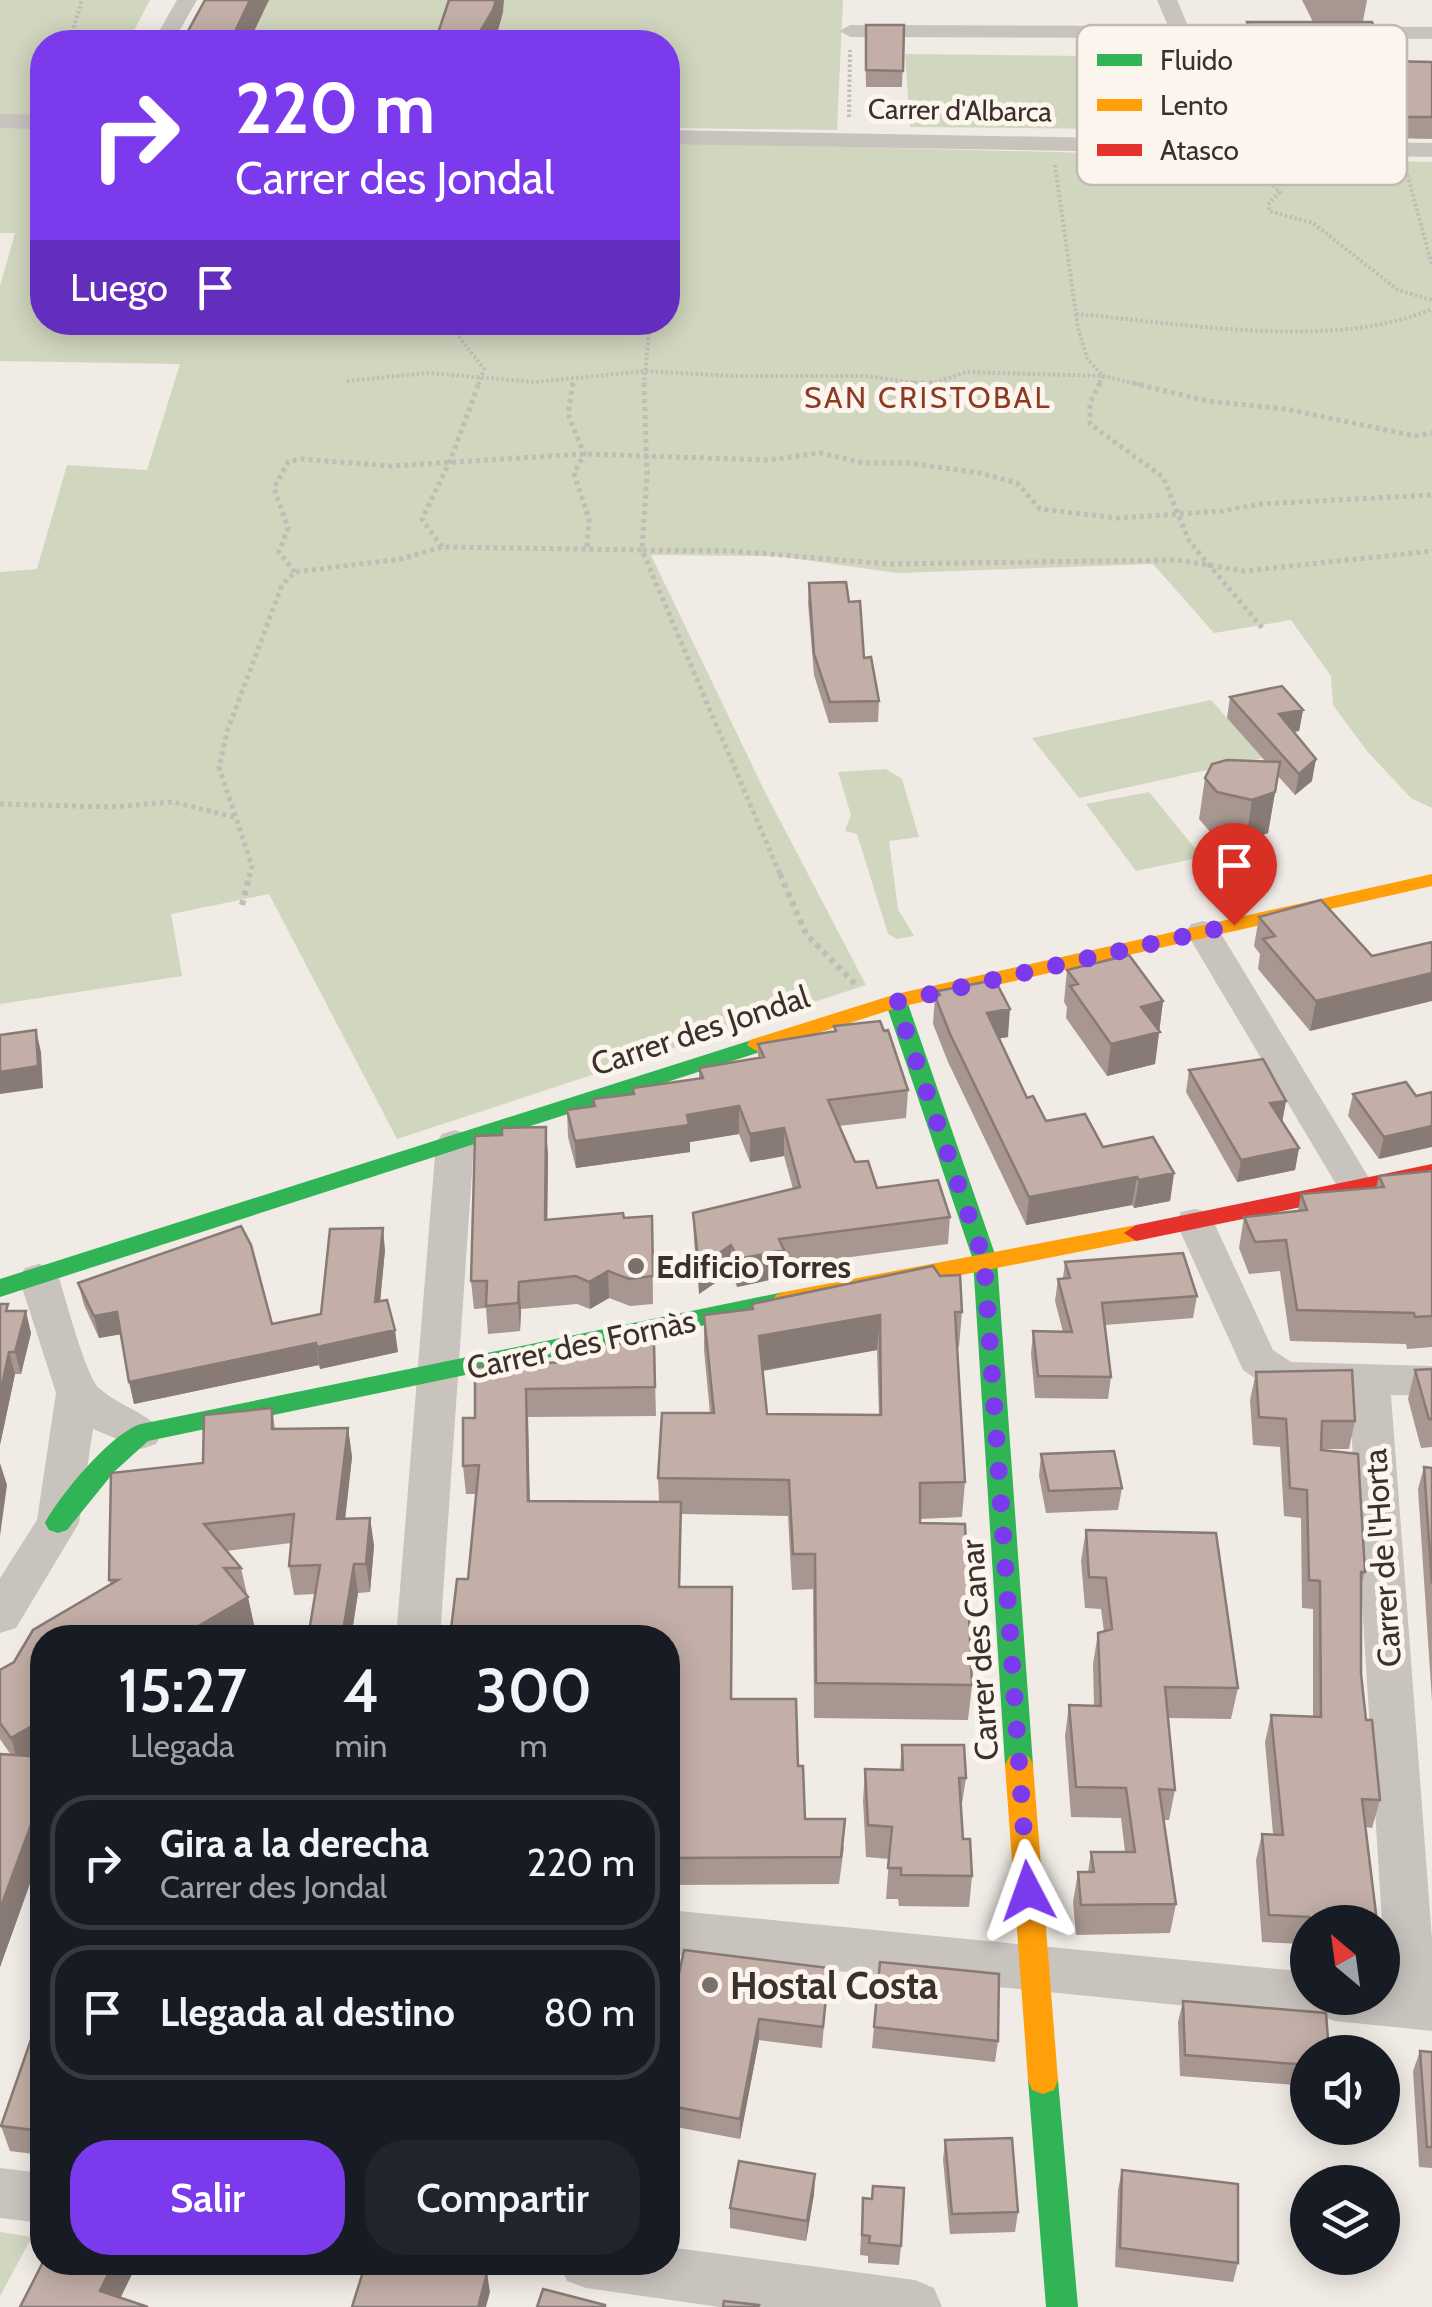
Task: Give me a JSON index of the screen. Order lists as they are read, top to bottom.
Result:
{
  "streets": {
    "street": [
      "Carrer d'Albarca",
      "Carrer des Jondal",
      "Carrer des Fornàs",
      "Carrer de l'Horta",
      "Carrer des Canar"
    ]
  },
  "crossings": [
    ["Carrer des Jondal", "Carrer des Canar"],
    ["Carrer des Fornàs", "Carrer des Canar"]
  ],
  "districts": ["SAN CRISTOBAL"],
  "places": ["Edificio Torres", "Hostal Costa"],
  "legend": ["Fluido", "Lento", "Atasco"],
  "north": "top left",
  "page": {
    "turn": ["220 m", "Carrer des Jondal"],
    "then": "Luego",
    "eta": [
      "15:27",
      "Llegada",
      "4",
      "min",
      "300",
      "m"
    ],
    "list": [
      {
        "name": "Gira a la derecha",
        "note": "Carrer des Jondal",
        "value": "220 m"
      },
      {
        "name": "Llegada al destino",
        "value": "80 m"
      }
    ],
    "buttons": ["Salir", "Compartir"]
  }
}
